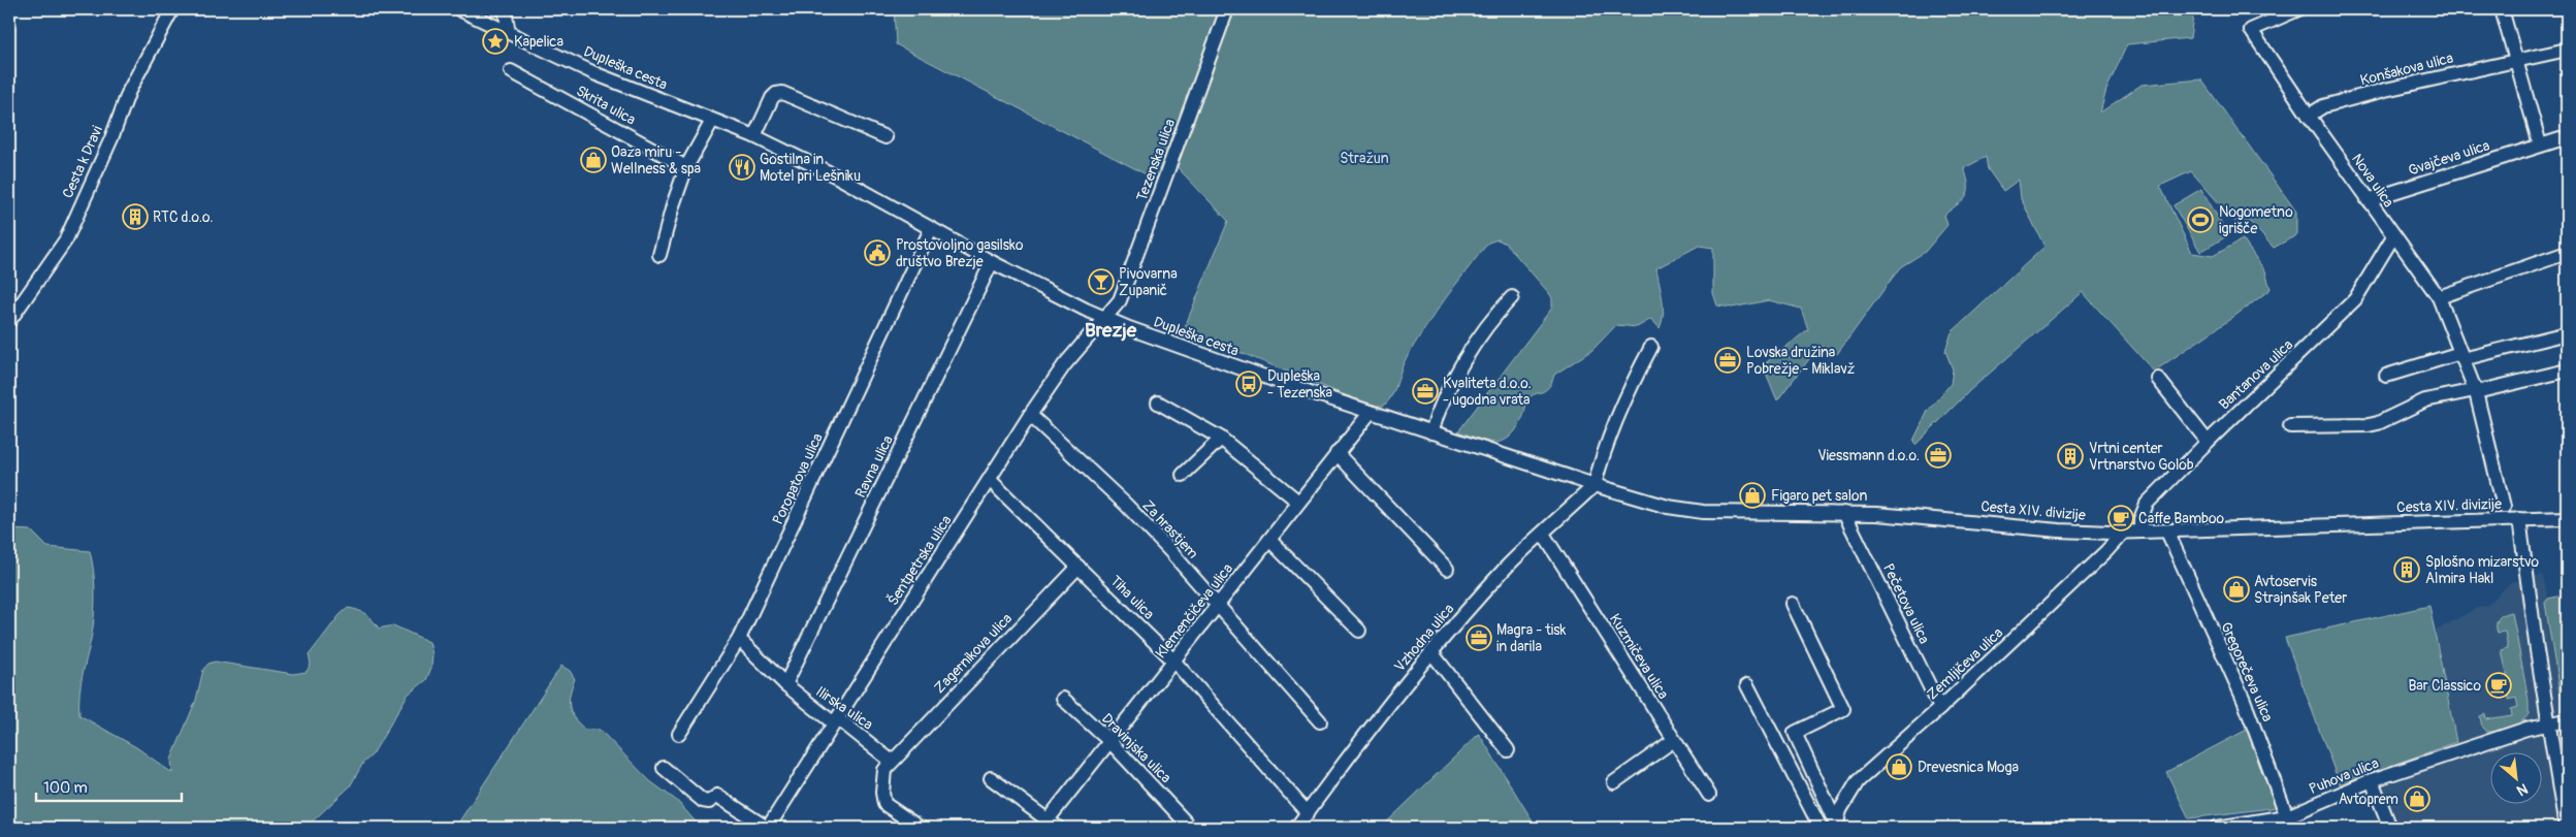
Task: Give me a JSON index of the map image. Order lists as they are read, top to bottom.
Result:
{
  "streets": {
    "street": [
      "Dupleška cesta",
      "Konšakova ulica",
      "Skrita ulica",
      "Gvajčeva ulica",
      "Tezenska ulica",
      "Cesta k Dravi",
      "Nova ulica",
      "Bantanova ulica",
      "Ravna ulica",
      "Poropatova ulica",
      "Cesta XIV. divizije",
      "Za hrastjem",
      "Šentpetrska ulica",
      "Tiha ulica",
      "Pečetova ulica",
      "Klemenčičeva ulica",
      "Vzhodna ulica",
      "Zagernikova ulica",
      "Kuzmičeva ulica",
      "Zemljičeva ulica",
      "Gregorečeva ulica",
      "Ilirska ulica",
      "Dravinjska ulica",
      "Puhova ulica"
    ]
  },
  "crossings": [
    ["Dupleška cesta", "Tezenska ulica"],
    ["Dupleška cesta", "Ravna ulica"],
    ["Dupleška cesta", "Poropatova ulica"],
    ["Dupleška cesta", "Cesta XIV. divizije"],
    ["Dupleška cesta", "Šentpetrska ulica"],
    ["Dupleška cesta", "Klemenčičeva ulica"],
    ["Dupleška cesta", "Vzhodna ulica"],
    ["Konšakova ulica", "Nova ulica"],
    ["Gvajčeva ulica", "Nova ulica"],
    ["Tezenska ulica", "Šentpetrska ulica"],
    ["Nova ulica", "Bantanova ulica"],
    ["Bantanova ulica", "Cesta XIV. divizije"],
    ["Ravna ulica", "Ilirska ulica"],
    ["Poropatova ulica", "Ilirska ulica"],
    ["Cesta XIV. divizije", "Pečetova ulica"],
    ["Cesta XIV. divizije", "Vzhodna ulica"],
    ["Cesta XIV. divizije", "Zemljičeva ulica"],
    ["Cesta XIV. divizije", "Gregorečeva ulica"],
    ["Za hrastjem", "Šentpetrska ulica"],
    ["Za hrastjem", "Klemenčičeva ulica"],
    ["Šentpetrska ulica", "Tiha ulica"],
    ["Šentpetrska ulica", "Ilirska ulica"],
    ["Tiha ulica", "Klemenčičeva ulica"],
    ["Tiha ulica", "Vzhodna ulica"],
    ["Tiha ulica", "Zagernikova ulica"],
    ["Pečetova ulica", "Zemljičeva ulica"],
    ["Klemenčičeva ulica", "Dravinjska ulica"],
    ["Vzhodna ulica", "Kuzmičeva ulica"],
    ["Zagernikova ulica", "Ilirska ulica"],
    ["Gregorečeva ulica", "Puhova ulica"]
  ],
  "districts": ["Brezje"],
  "parks": ["Stražun"],
  "places": {
    "place": ["Kapelica"],
    "shop": [
      "Oaza miru - Wellness & spa",
      "Figaro pet salon",
      "Avtoservis Strajnšak Peter",
      "Drevesnica Moga",
      "Avtoprem"
    ],
    "restaurant": ["Gostilna in Motel pri Lešniku"],
    "building": ["RTC d.o.o.", "Vrtni center Vrtnarstvo Golob", "Splošno mizarstvo Almira Hakl"],
    "sports": ["Nogometno igrišče"],
    "public building": ["Prostovoljno gasilsko društvo Brezje"],
    "bar": ["Pivovarna Zupanič"],
    "office": [
      "Lovska družina Pobrežje - Miklavž",
      "Kvaliteta d.o.o. - ugodna vrata",
      "Viessmann d.o.o.",
      "Magra - tisk in darila"
    ],
    "bus stop": ["Dupleška - Tezenska"],
    "cafe": ["Caffe Bamboo", "Bar Classico"]
  },
  "scale_bar": "100 m",
  "north": "bottom right"
}
